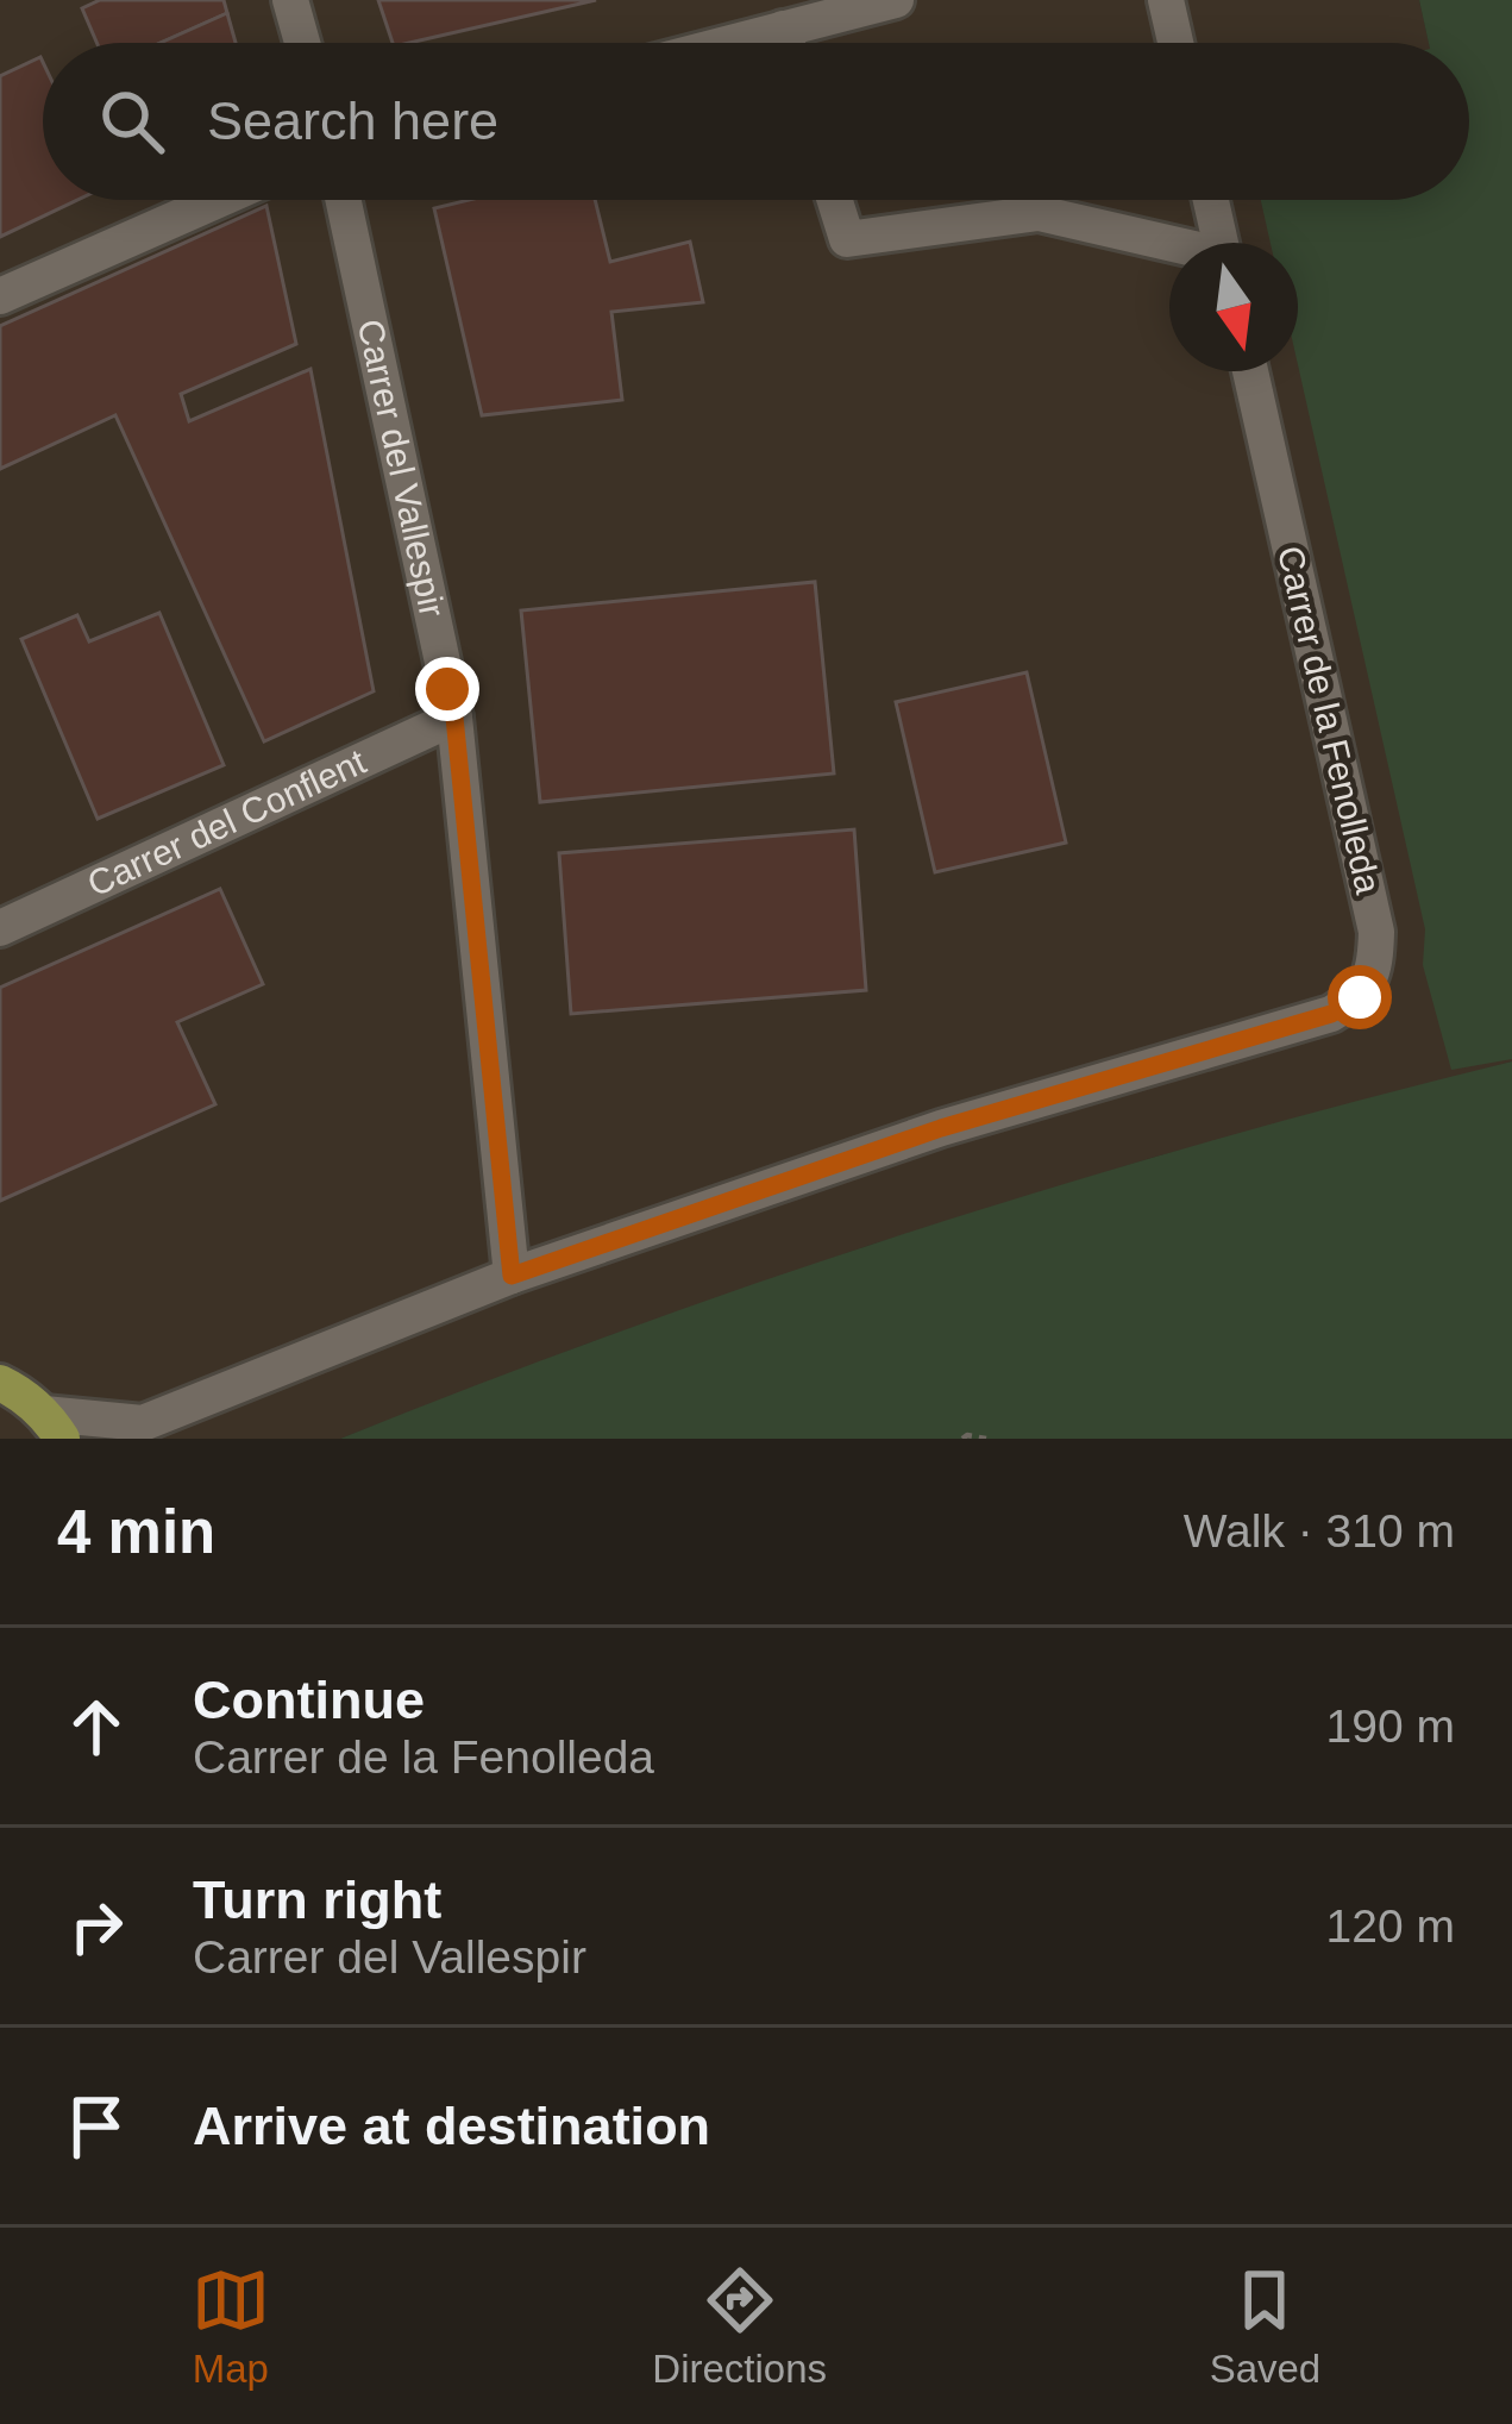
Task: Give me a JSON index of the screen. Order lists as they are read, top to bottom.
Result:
{
  "streets": {
    "street": ["Carrer del Vallespir", "Carrer de la Fenolleda", "Carrer del Conflent"]
  },
  "crossings": [
    ["Carrer del Vallespir", "Carrer de la Fenolleda"],
    ["Carrer del Vallespir", "Carrer del Conflent"]
  ],
  "north": "bottom",
  "page": {
    "search": "Search here",
    "heading": ["4 min", "Walk · 310 m"],
    "list": [
      ["Continue", "Carrer de la Fenolleda", "190 m"],
      ["Turn right", "Carrer del Vallespir", "120 m"],
      "Arrive at destination"
    ],
    "nav": ["Map", "Directions", "Saved"]
  }
}
